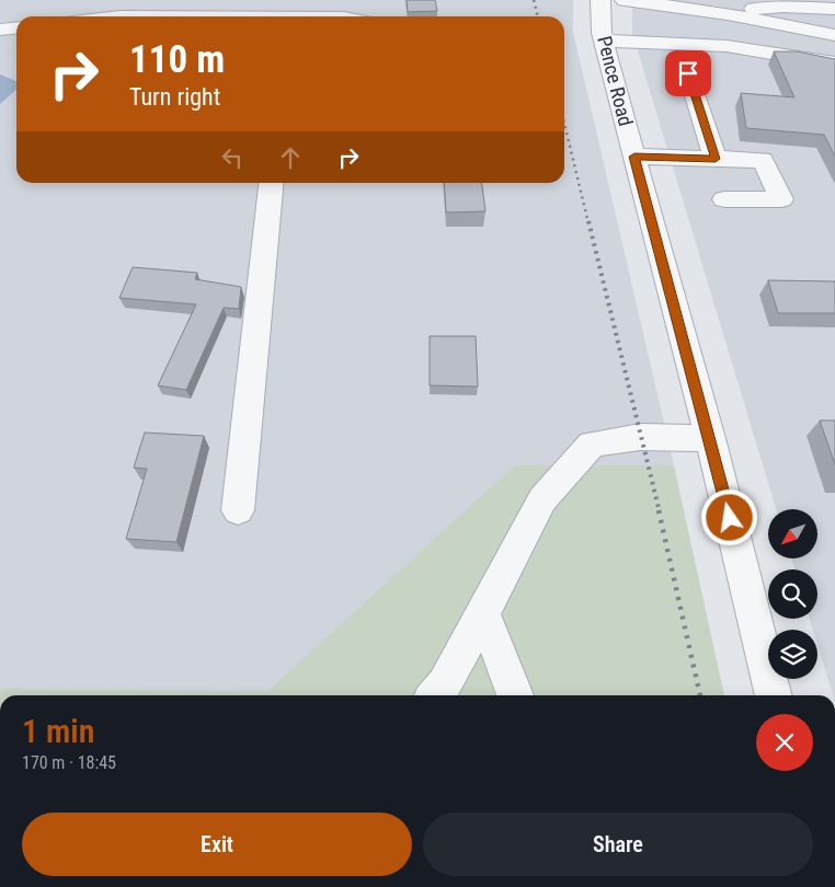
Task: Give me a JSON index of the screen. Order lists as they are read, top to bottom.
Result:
{
  "streets": {
    "street": ["Pence Road"]
  },
  "north": "bottom left",
  "page": {
    "turn": ["110 m", "Turn right"],
    "heading": ["1 min", "170 m · 18:45"],
    "buttons": ["Exit", "Share"]
  }
}
